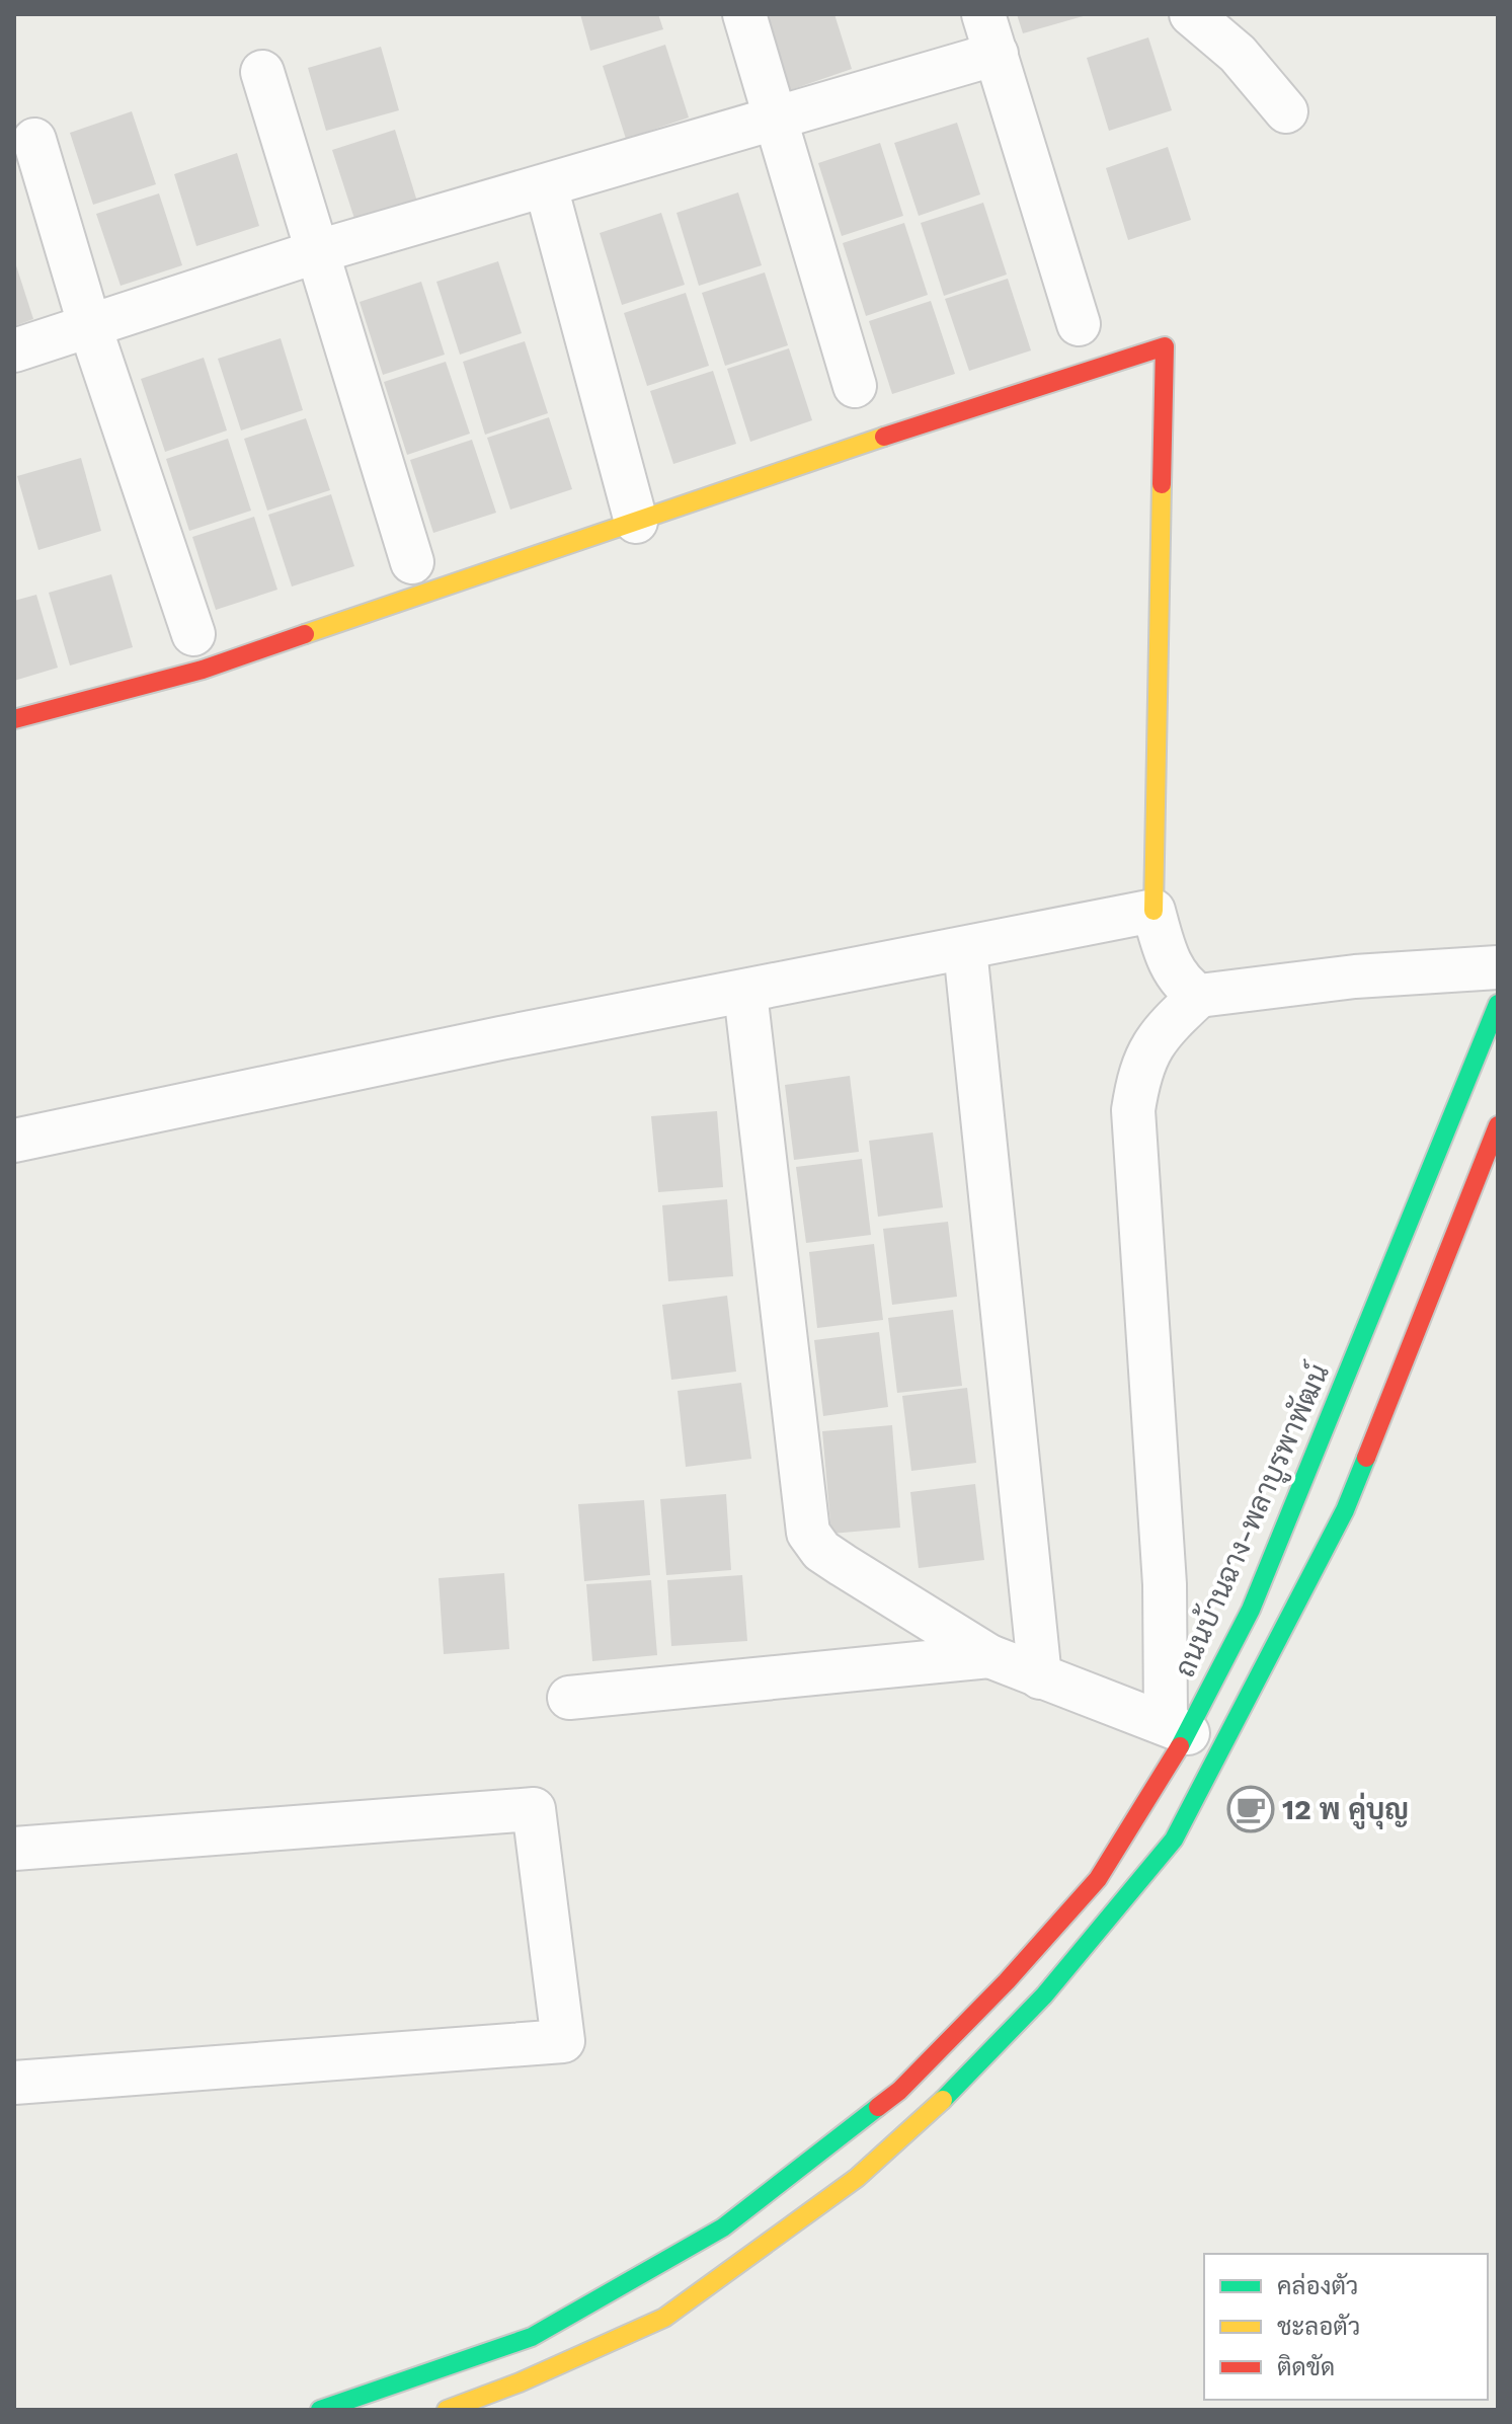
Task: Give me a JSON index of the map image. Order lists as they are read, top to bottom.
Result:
{
  "streets": {
    "street": ["ถนนบ้านฉาง-พลาบูรพาพัฒน์"]
  },
  "places": {
    "cafe": ["12 พ คู่บุญ"]
  },
  "legend": ["คล่องตัว", "ชะลอตัว", "ติดขัด"]
}
